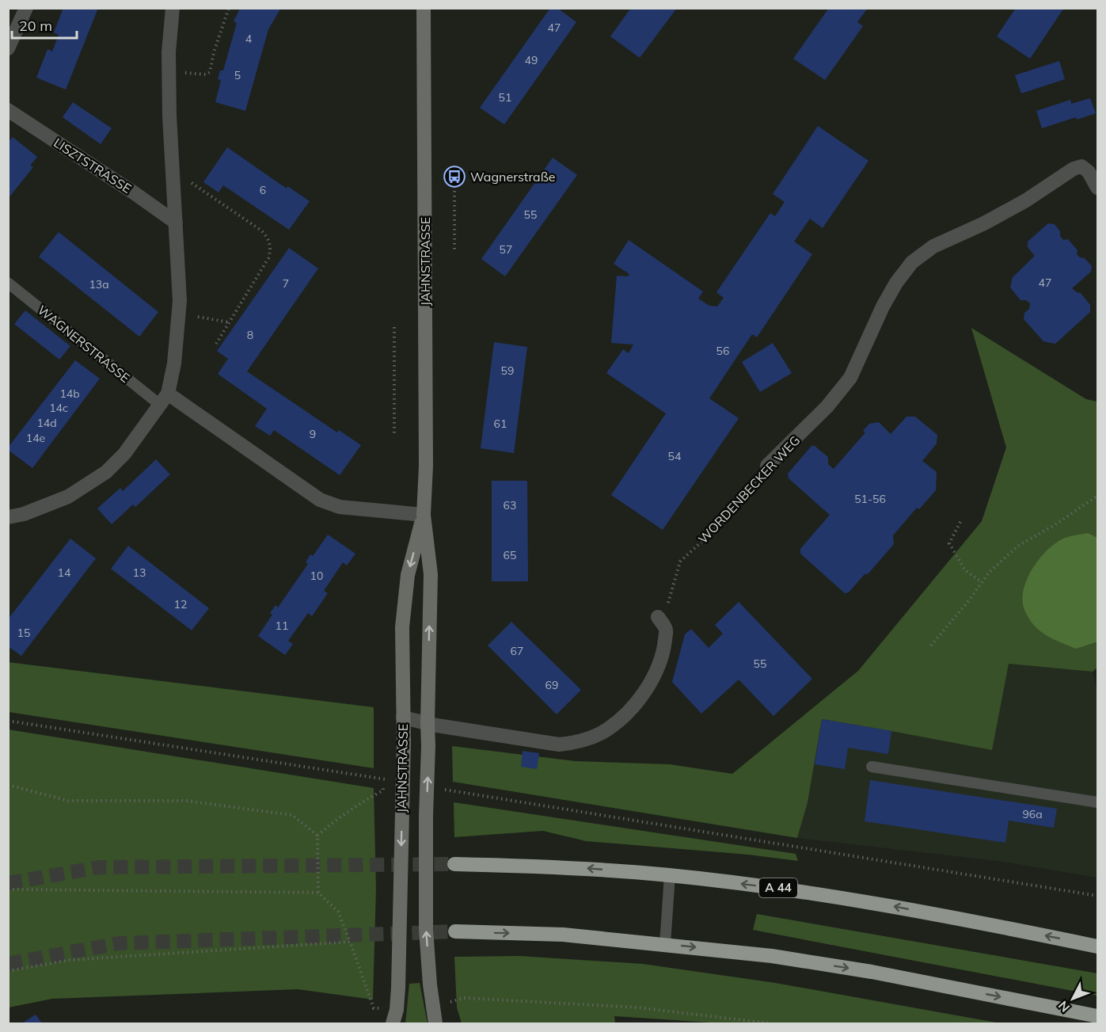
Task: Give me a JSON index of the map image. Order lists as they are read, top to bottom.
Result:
{
  "streets": {
    "highway": ["A 44"],
    "street": [
      "LISZTSTRASSE",
      "JAHNSTRASSE",
      "WAGNERSTRASSE",
      "WORDENBECKER WEG"
    ]
  },
  "crossings": [
    ["JAHNSTRASSE", "WAGNERSTRASSE"]
  ],
  "places": {
    "bus stop": ["Wagnerstraße"]
  },
  "house_numbers": [
    "47",
    "4",
    "49",
    "5",
    "51",
    "6",
    "55",
    "57",
    "47",
    "7",
    "13a",
    "8",
    "56",
    "59",
    "14b",
    "14c",
    "14d",
    "61",
    "9",
    "14e",
    "54",
    "51-56",
    "63",
    "65",
    "14",
    "13",
    "10",
    "12",
    "11",
    "15",
    "67",
    "55",
    "69",
    "96a"
  ],
  "scale_bar": "20 m",
  "north": "bottom left"
}
